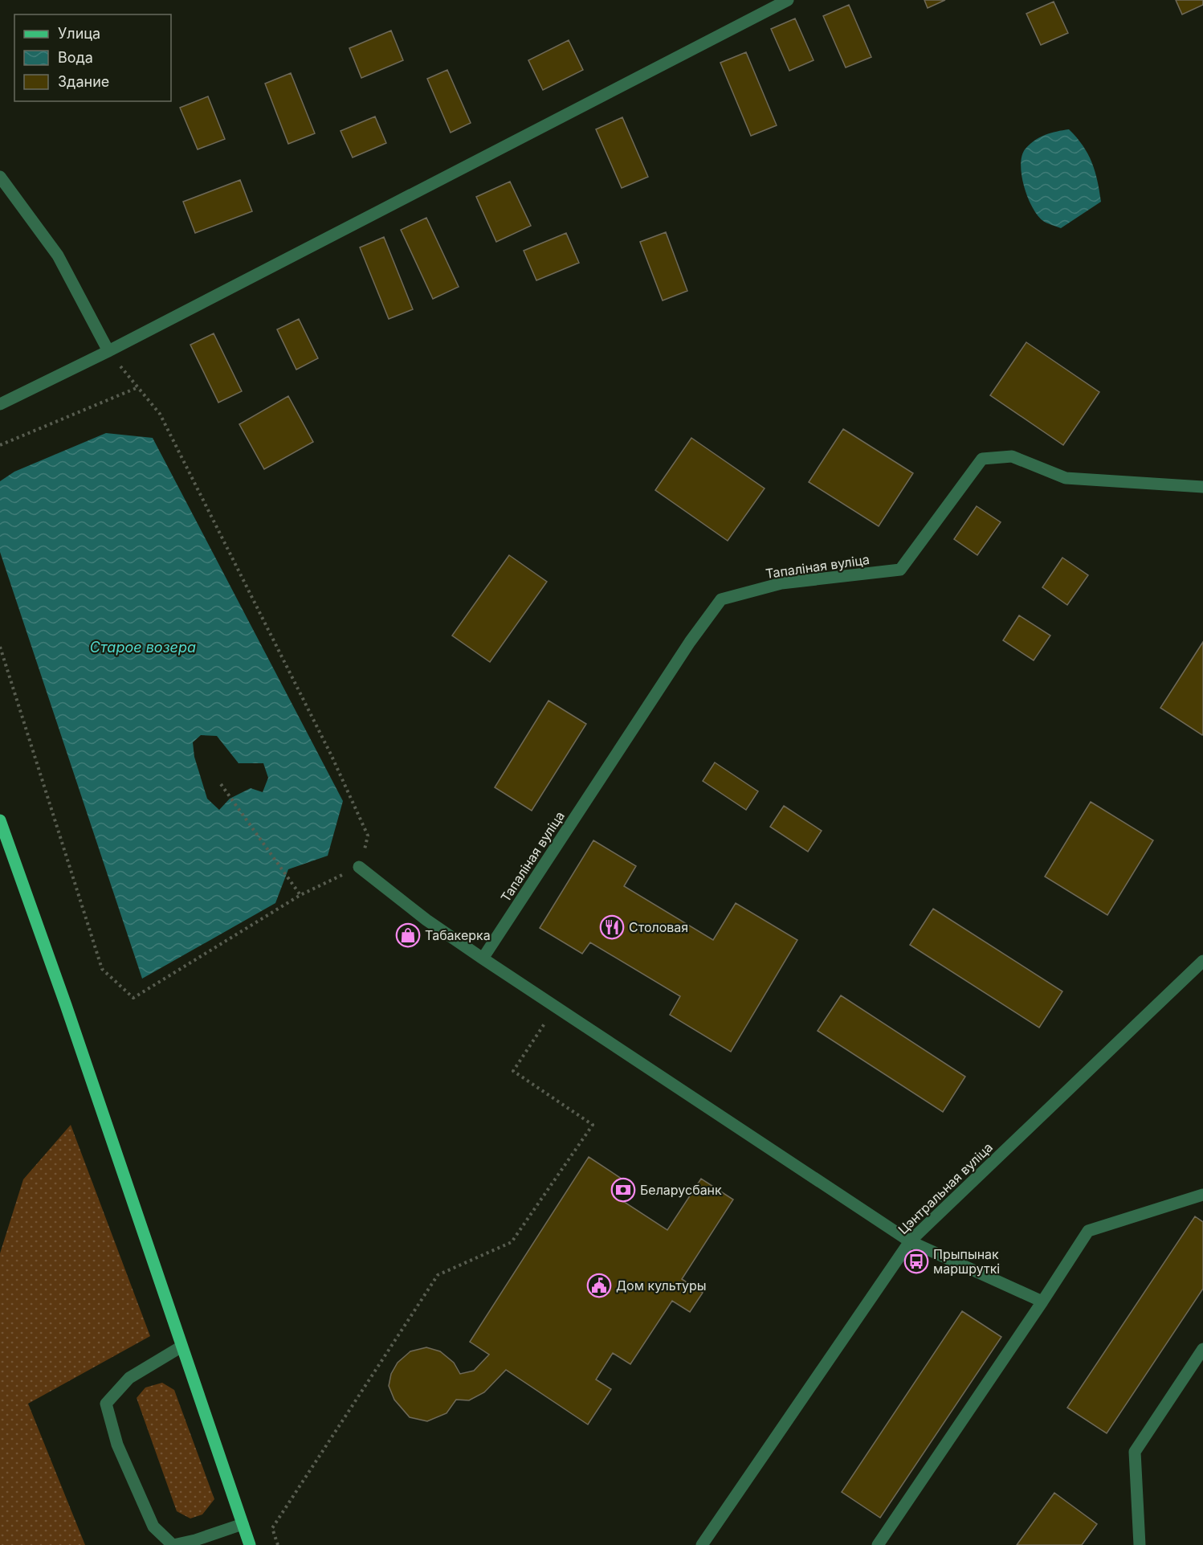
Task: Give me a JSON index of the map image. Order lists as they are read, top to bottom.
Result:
{
  "streets": {
    "street": ["Тапаліная вуліца", "Цэнтральная вуліца"]
  },
  "water": ["Старое возера"],
  "places": {
    "restaurant": ["Столовая"],
    "shop": ["Табакерка"],
    "bank": ["Беларусбанк"],
    "bus stop": ["Прыпынак маршруткі"],
    "public building": ["Дом культуры"]
  },
  "legend": ["Улица", "Вода", "Здание"]
}
